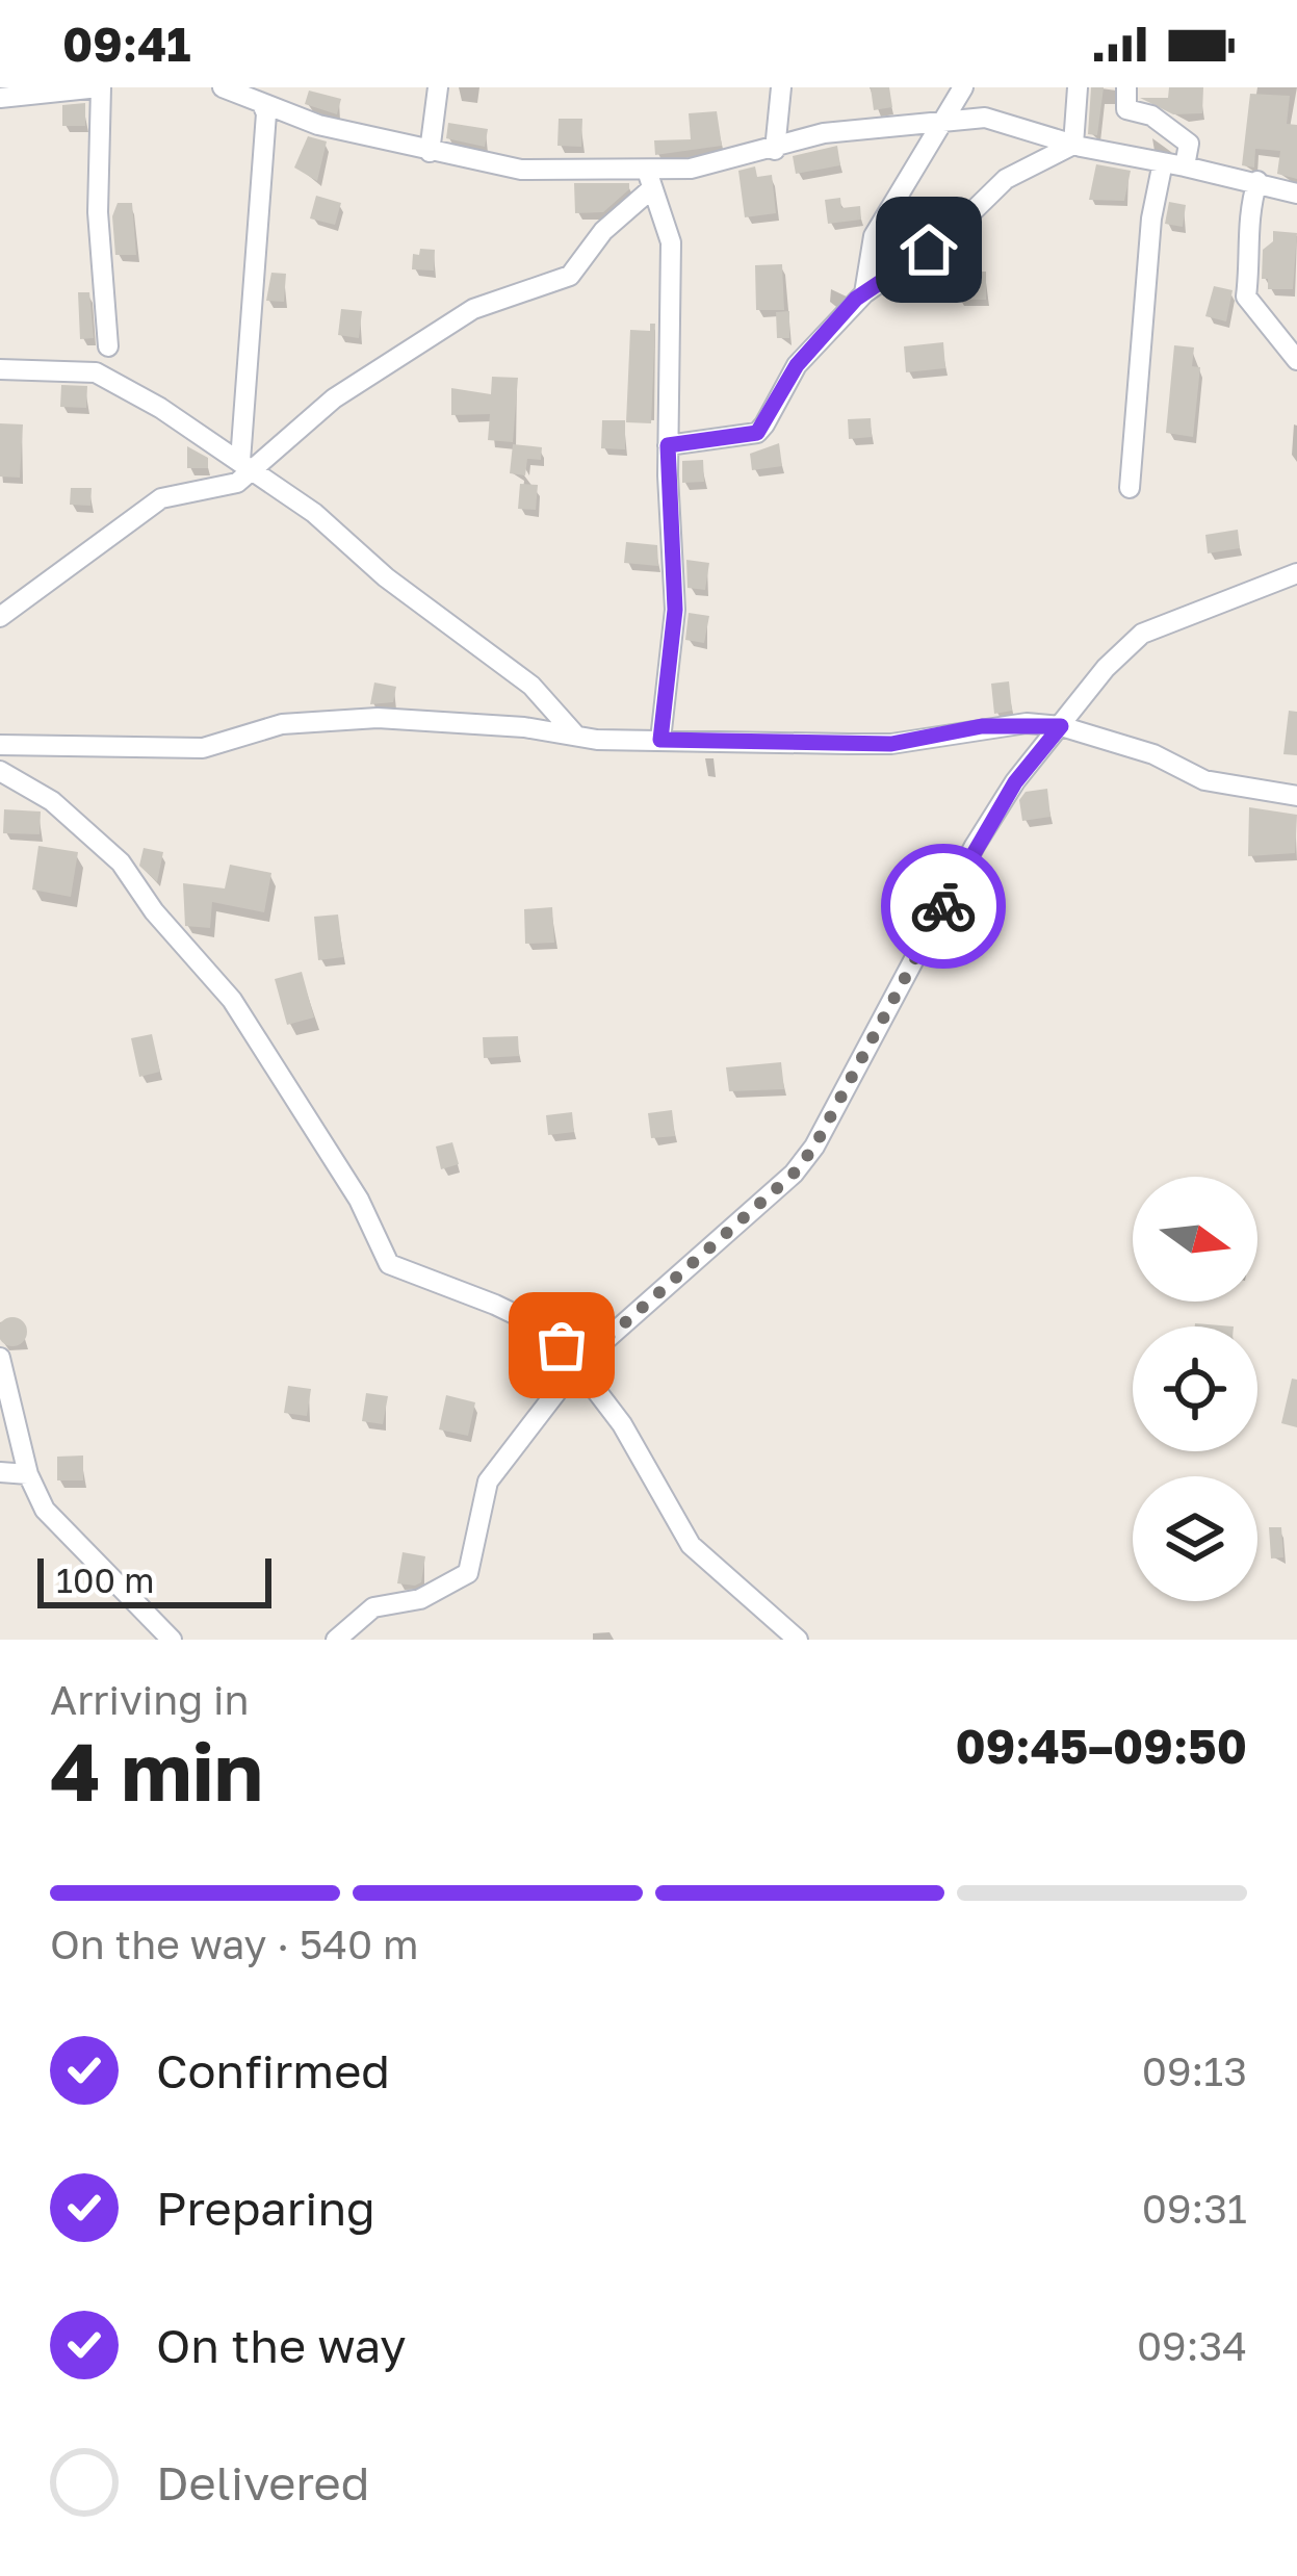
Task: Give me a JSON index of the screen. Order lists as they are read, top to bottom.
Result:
{
  "scale_bar": "100 m",
  "north": "right",
  "page": {
    "status": "09:41",
    "scale": "100 m",
    "heading": ["4 min", "Arriving in", "09:45–09:50"],
    "bar": "On the way · 540 m",
    "list": [
      ["Confirmed", "09:13"],
      ["Preparing", "09:31"],
      ["On the way", "09:34"],
      "Delivered"
    ]
  }
}
